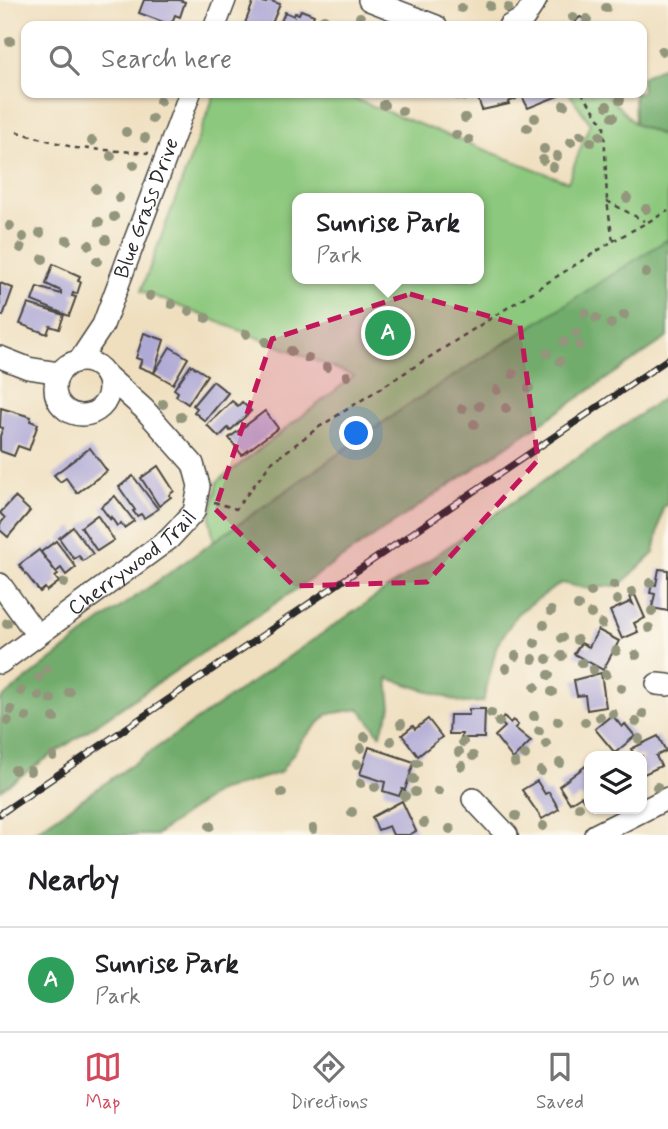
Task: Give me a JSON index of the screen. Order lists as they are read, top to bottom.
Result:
{
  "streets": {
    "street": ["Blue Grass Drive", "Cherrywood Trail"]
  },
  "crossings": [
    ["Blue Grass Drive", "Cherrywood Trail"]
  ],
  "page": {
    "search": "Search here",
    "popup": ["Sunrise Park", "Park"],
    "pins": "A",
    "heading": "Nearby",
    "list": [
      {
        "mark": "A",
        "name": "Sunrise Park",
        "note": "Park",
        "value": "50 m"
      }
    ],
    "nav": ["Map", "Directions", "Saved"]
  }
}
